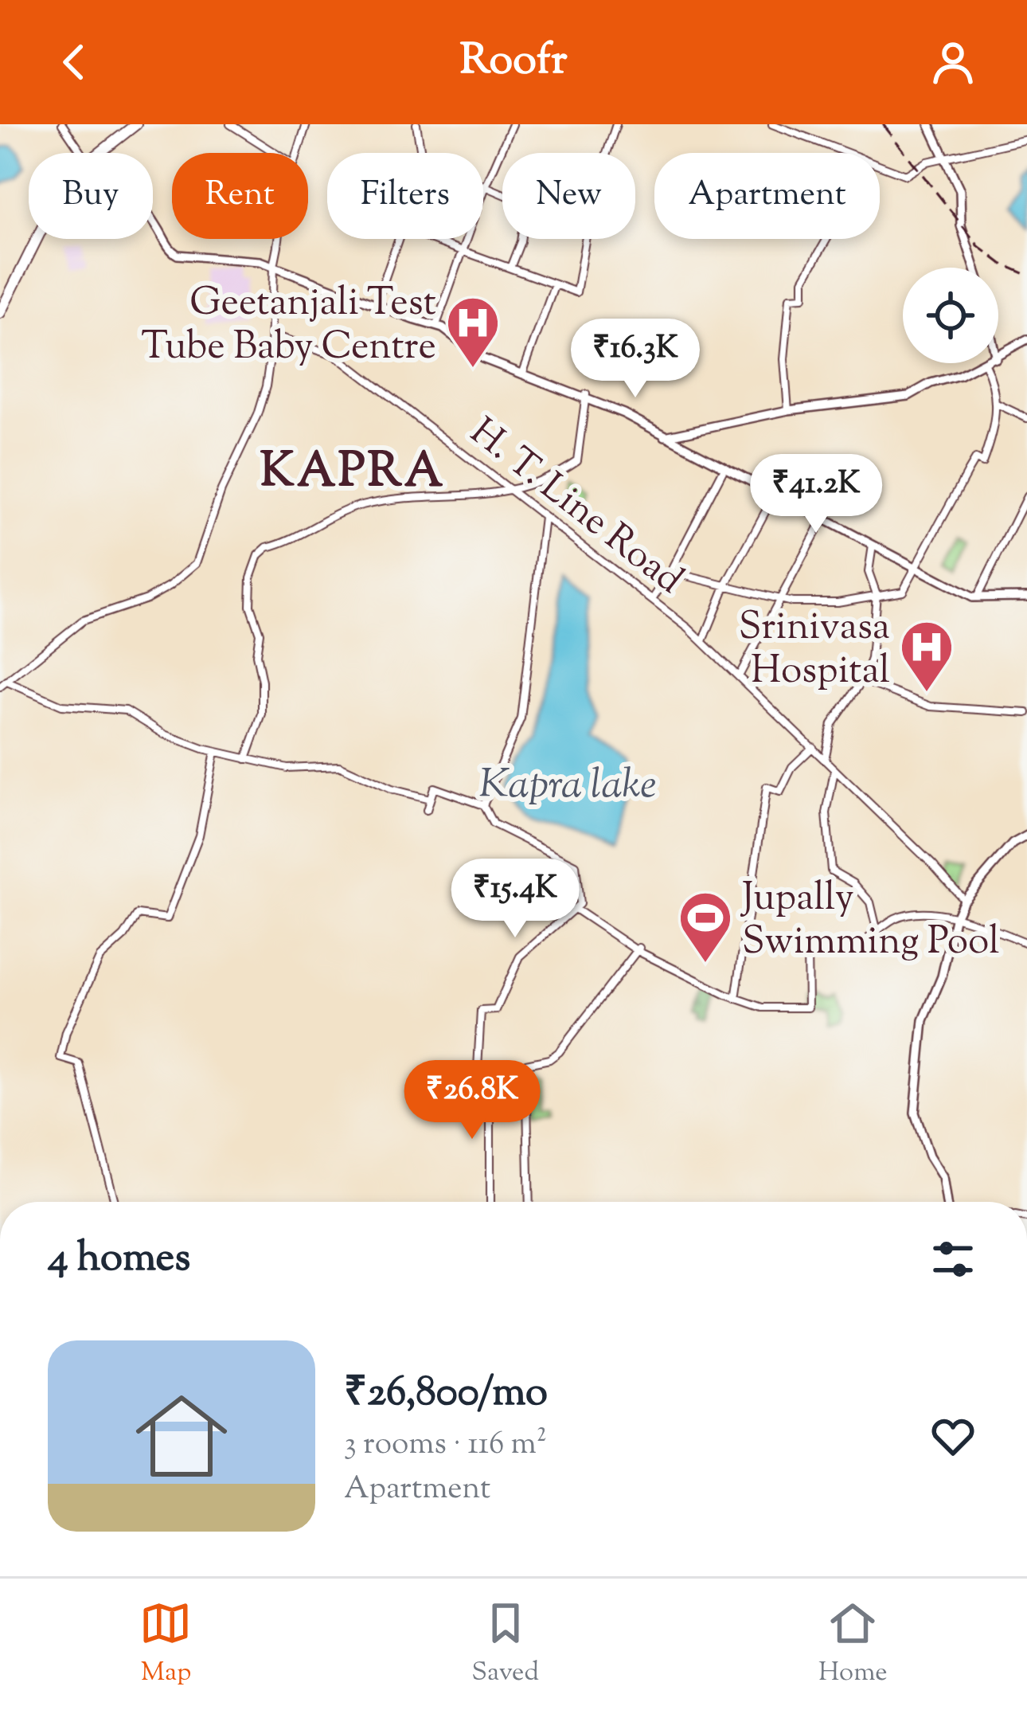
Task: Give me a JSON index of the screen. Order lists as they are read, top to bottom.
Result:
{
  "streets": {
    "street": ["H. T. Line Road"]
  },
  "districts": ["KAPRA"],
  "water": ["Kapra lake"],
  "places": {
    "hospital": ["Geetanjali Test Tube Baby Centre", "Srinivasa Hospital"],
    "sports": ["Jupally Swimming Pool"]
  },
  "page": {
    "header": "Roofr",
    "chip": [
      "Buy",
      "Rent",
      "Filters",
      "New",
      "Apartment"
    ],
    "price": [
      "₹16.3K",
      "₹41.2K",
      "₹15.4K",
      "₹26.8K"
    ],
    "heading": "4 homes",
    "list": [
      {
        "name": "₹26,800/mo",
        "note": "3 rooms · 116 m² · Apartment"
      }
    ],
    "tabs": ["Map", "Saved", "Home"]
  }
}
